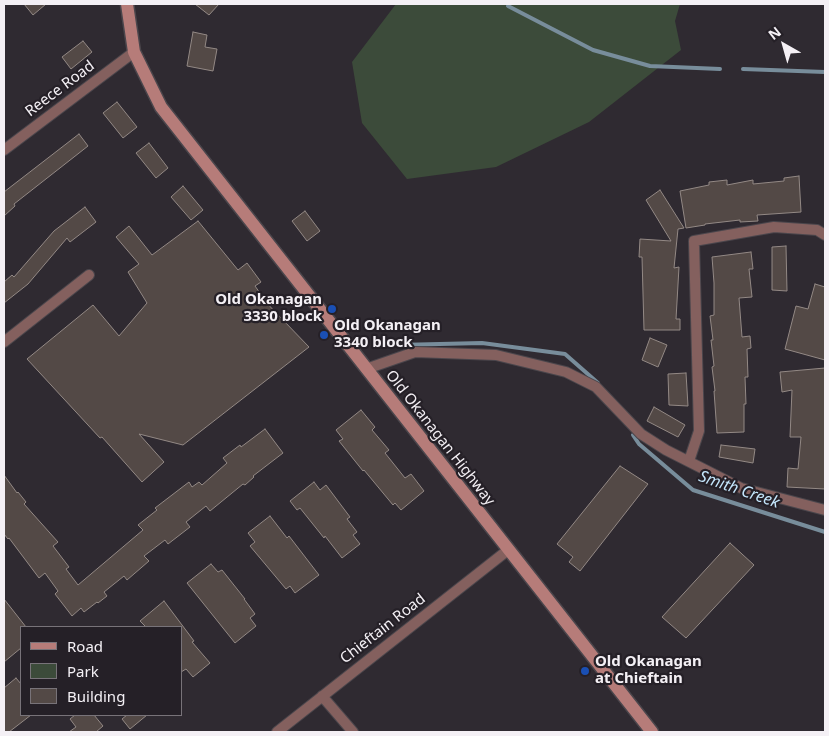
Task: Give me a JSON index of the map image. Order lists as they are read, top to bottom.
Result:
{
  "streets": {
    "main road": ["Old Okanagan Highway"],
    "street": ["Reece Road", "Chieftain Road"]
  },
  "crossings": [
    ["Reece Road", "Old Okanagan Highway"],
    ["Old Okanagan Highway", "Chieftain Road"]
  ],
  "water": ["Smith Creek"],
  "places": ["Old Okanagan 3330 block", "Old Okanagan 3340 block", "Old Okanagan at Chieftain"],
  "legend": ["Road", "Park", "Building"],
  "north": "top left"
}
